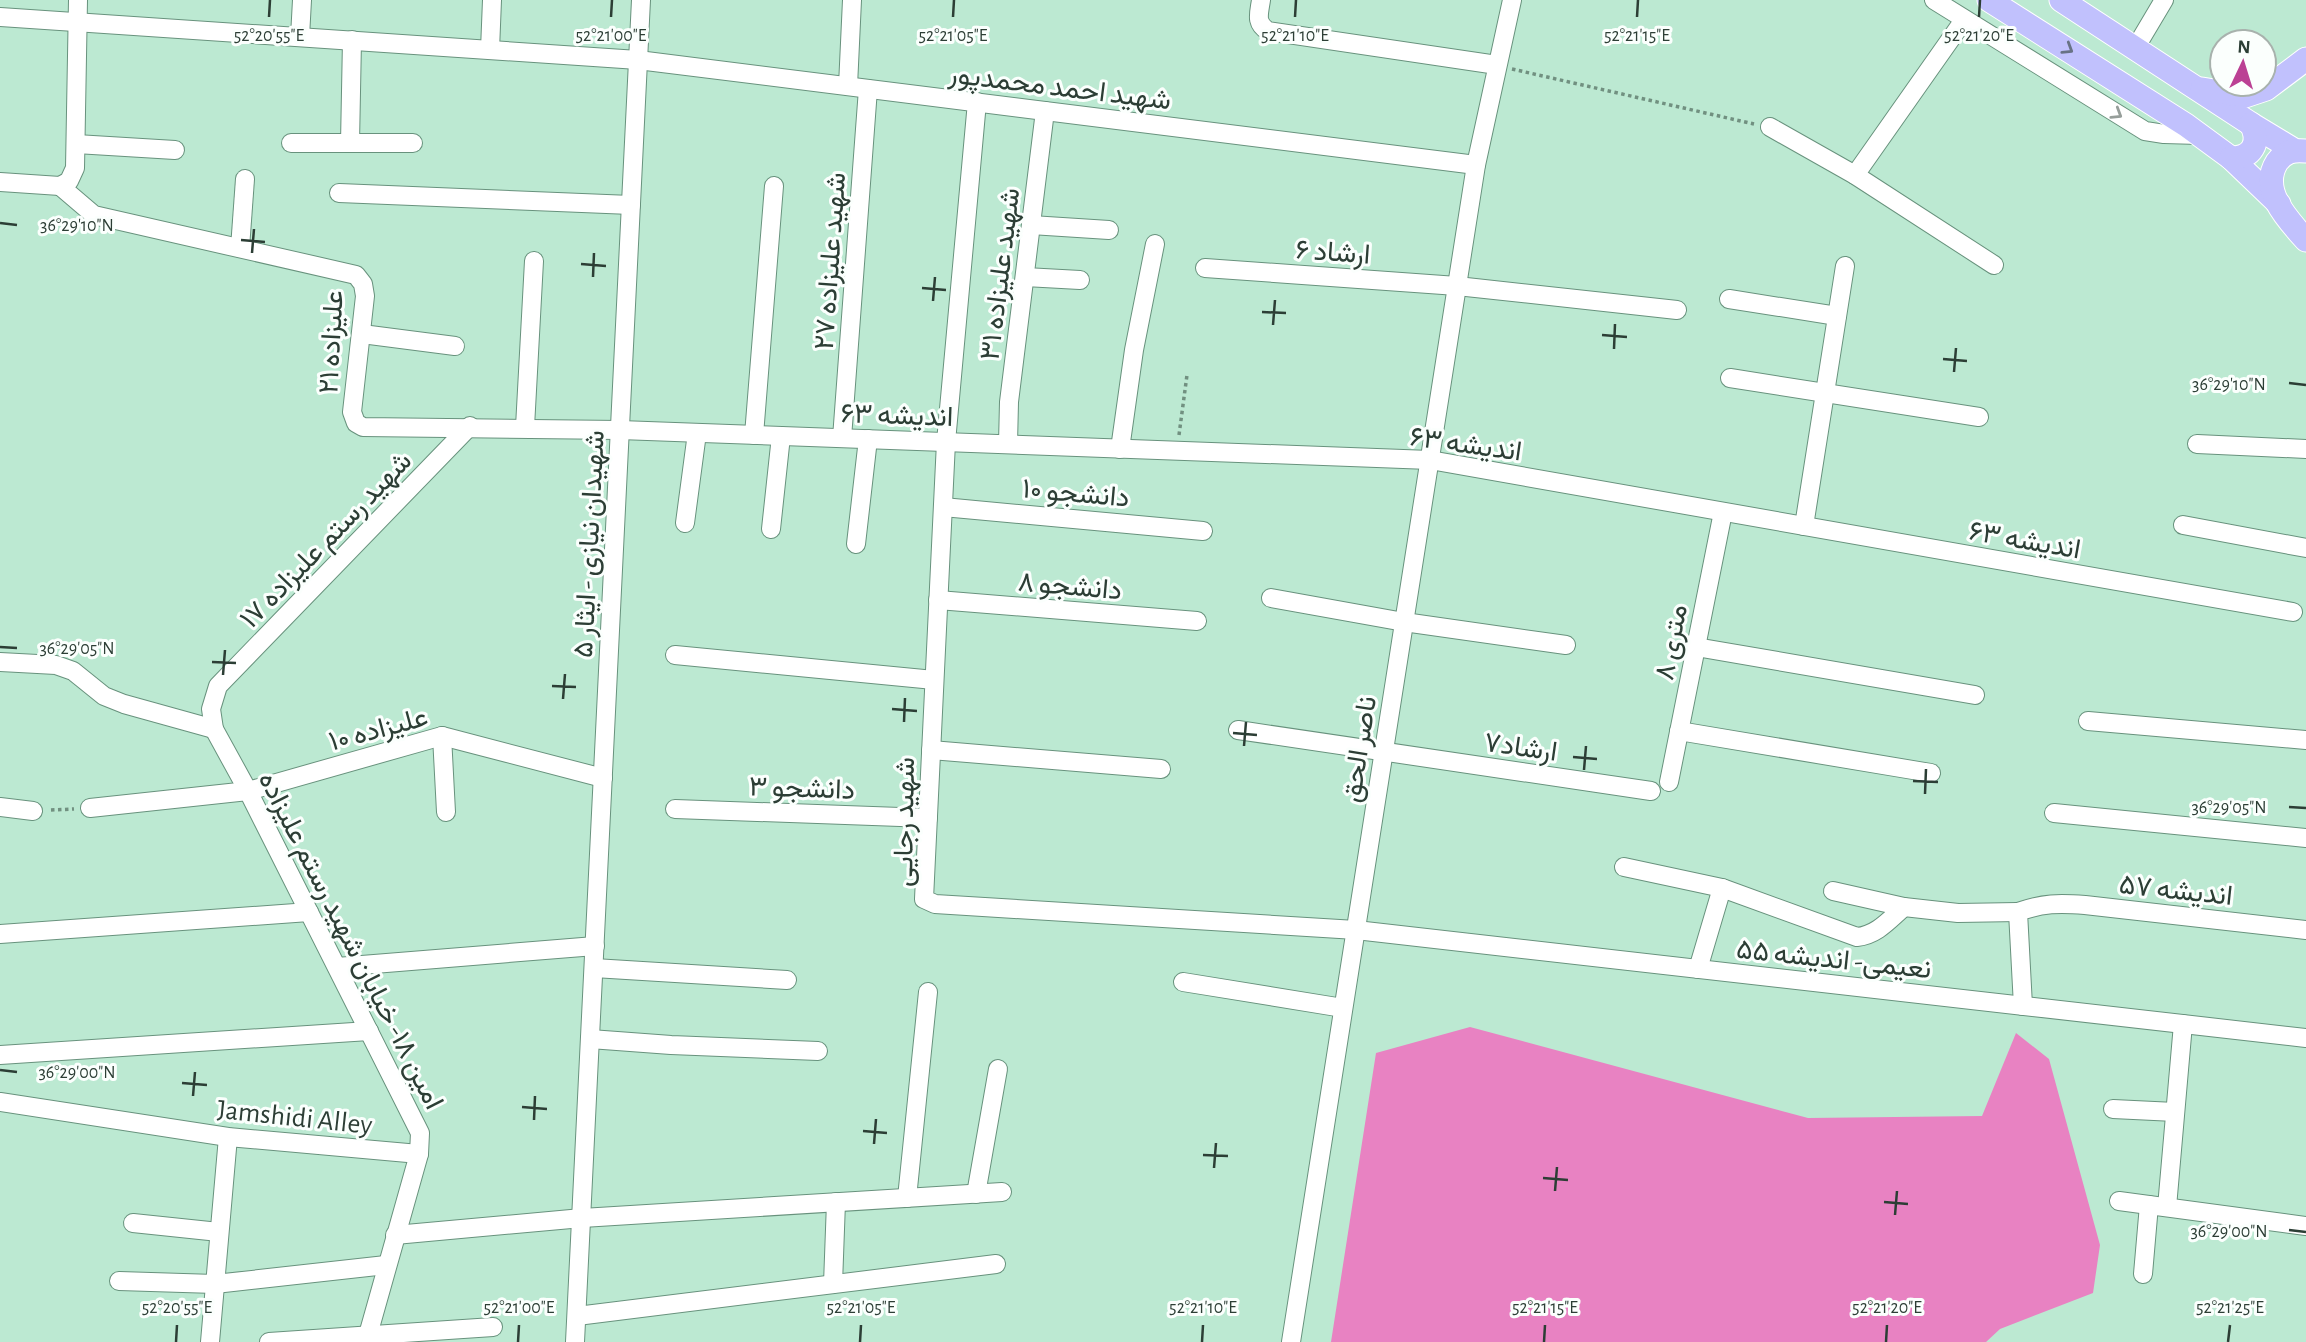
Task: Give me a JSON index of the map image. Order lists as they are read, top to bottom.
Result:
{
  "streets": {
    "street": [
      "شهید احمد محمدپور",
      "ارشاد ۶",
      "شهید علیزاده ۲۷",
      "شهید علیزاده ۳۱",
      "علیزاده ۲۱",
      "اندیشه ۶۳",
      "دانشجو ۱۰",
      "۱۷ شهید رستم علیزاده",
      "شهیدان نیازی - ایثار ۵",
      "دانشجو ۸",
      "۸ متری",
      "علیزاده ۱۰",
      "ارشاد۷",
      "ناصر الحق",
      "دانشجو ۳",
      "شهید رجایی",
      "اندیشه ۵۷",
      "امین ۱۸- خيابان شهيد رستم عليزاده",
      "نعیمی- اندیشه ۵۵",
      "Jamshidi Alley"
    ]
  },
  "crossings": [
    ["شهید احمد محمدپور", "شهید علیزاده ۲۷"],
    ["شهید احمد محمدپور", "شهید علیزاده ۳۱"],
    ["شهید احمد محمدپور", "شهیدان نیازی - ایثار ۵"],
    ["شهید احمد محمدپور", "ناصر الحق"],
    ["شهید احمد محمدپور", "شهید رجایی"],
    ["ارشاد ۶", "ناصر الحق"],
    ["شهید علیزاده ۲۷", "اندیشه ۶۳"],
    ["شهید علیزاده ۳۱", "اندیشه ۶۳"],
    ["علیزاده ۲۱", "اندیشه ۶۳"],
    ["علیزاده ۲۱", "۱۷ شهید رستم علیزاده"],
    ["علیزاده ۲۱", "شهیدان نیازی - ایثار ۵"],
    ["اندیشه ۶۳", "شهیدان نیازی - ایثار ۵"],
    ["اندیشه ۶۳", "۸ متری"],
    ["اندیشه ۶۳", "ناصر الحق"],
    ["اندیشه ۶۳", "شهید رجایی"],
    ["دانشجو ۱۰", "شهید رجایی"],
    ["۱۷ شهید رستم علیزاده", "امین ۱۸- خيابان شهيد رستم عليزاده"],
    ["شهیدان نیازی - ایثار ۵", "علیزاده ۱۰"],
    ["دانشجو ۸", "شهید رجایی"],
    ["علیزاده ۱۰", "امین ۱۸- خيابان شهيد رستم عليزاده"],
    ["ارشاد۷", "ناصر الحق"],
    ["ناصر الحق", "شهید رجایی"],
    ["ناصر الحق", "نعیمی- اندیشه ۵۵"],
    ["دانشجو ۳", "شهید رجایی"],
    ["شهید رجایی", "نعیمی- اندیشه ۵۵"],
    ["امین ۱۸- خيابان شهيد رستم عليزاده", "Jamshidi Alley"]
  ],
  "north": "top",
  "coordinates": [
    "52°20'55\"E",
    "52°21'00\"E",
    "52°21'05\"E",
    "52°21'10\"E",
    "52°21'15\"E",
    "52°21'20\"E",
    "36°29'10\"N",
    "36°29'05\"N",
    "36°29'00\"N",
    "52°21'25\"E"
  ]
}
